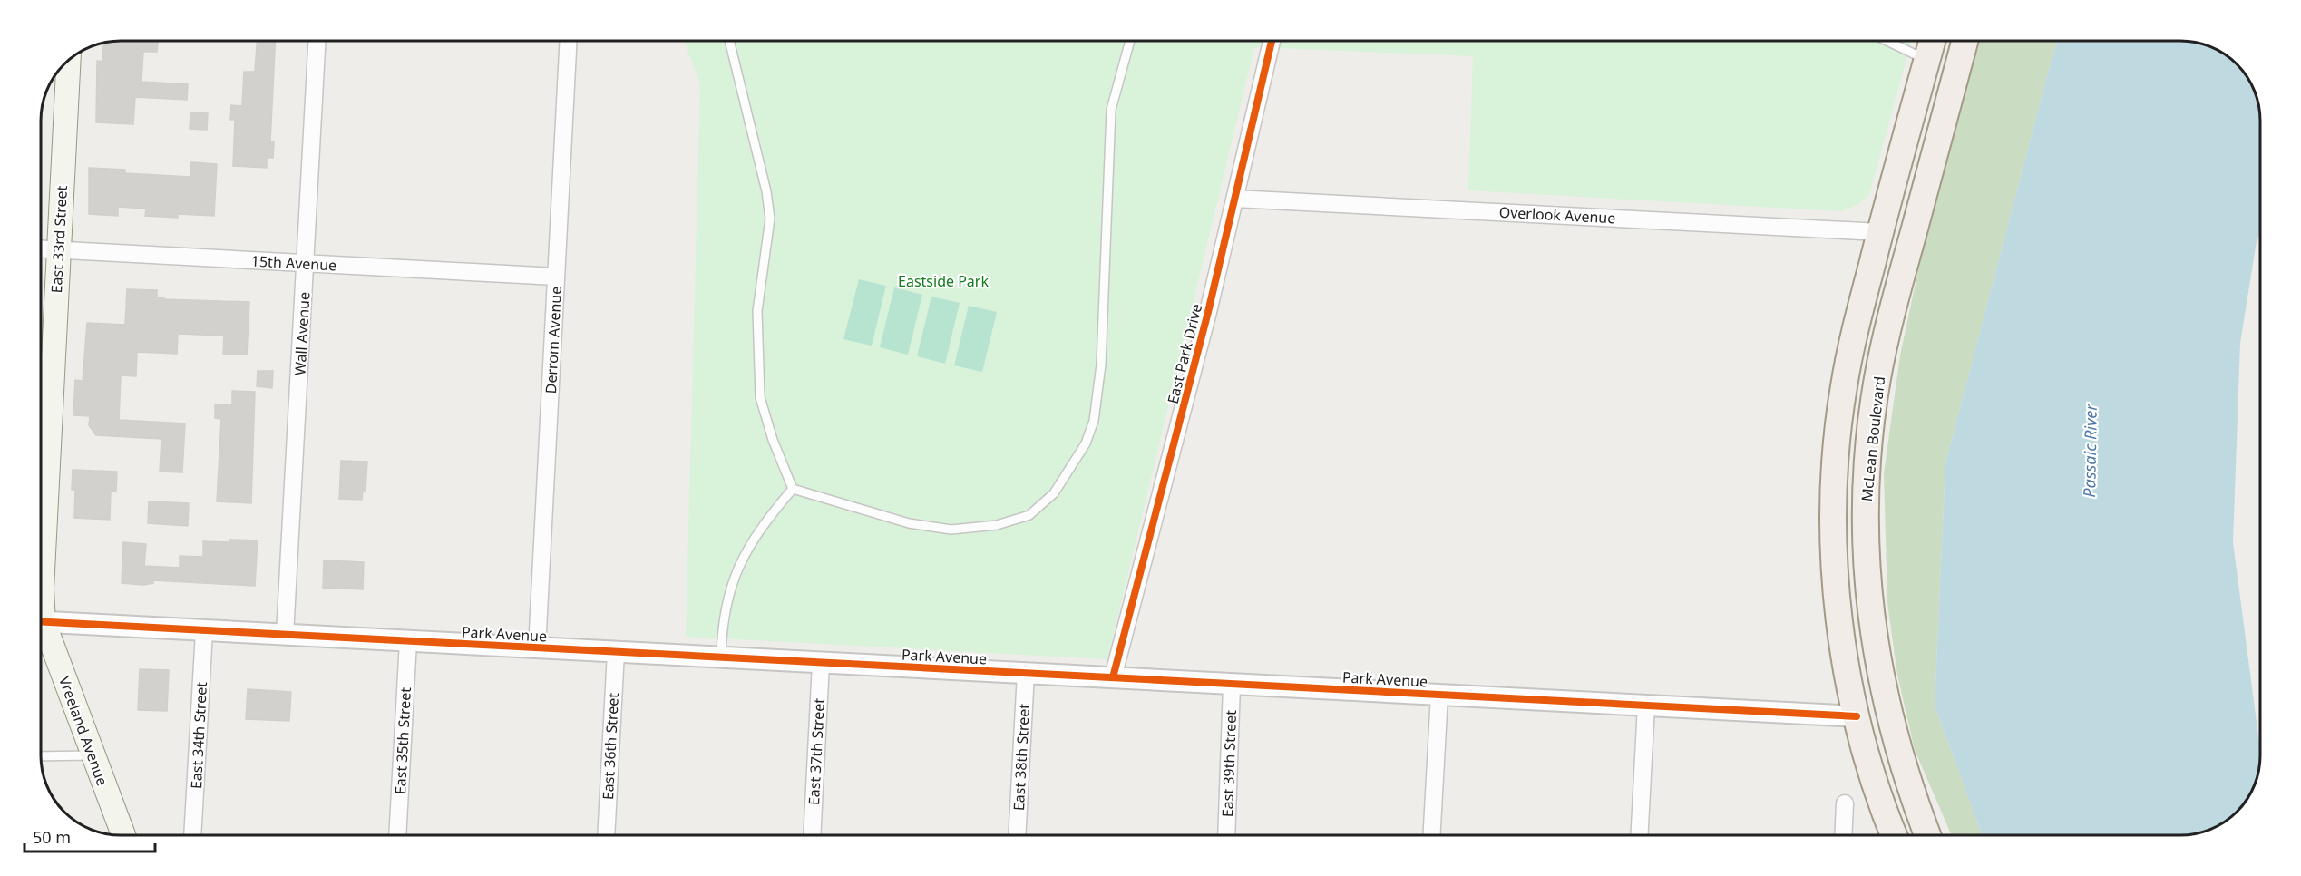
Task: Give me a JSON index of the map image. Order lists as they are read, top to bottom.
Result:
{
  "streets": {
    "main road": ["East 33rd Street", "McLean Boulevard", "Vreeland Avenue"],
    "street": [
      "Overlook Avenue",
      "15th Avenue",
      "Wall Avenue",
      "Derrom Avenue",
      "East Park Drive",
      "Park Avenue",
      "East 34th Street",
      "East 35th Street",
      "East 36th Street",
      "East 37th Street",
      "East 38th Street",
      "East 39th Street"
    ]
  },
  "crossings": [
    ["Overlook Avenue", "East Park Drive"],
    ["East 33rd Street", "15th Avenue"],
    ["15th Avenue", "Wall Avenue"],
    ["15th Avenue", "Derrom Avenue"],
    ["Wall Avenue", "Park Avenue"],
    ["Derrom Avenue", "Park Avenue"],
    ["East Park Drive", "Park Avenue"],
    ["Park Avenue", "East 34th Street"],
    ["Park Avenue", "East 35th Street"],
    ["Park Avenue", "East 36th Street"],
    ["Park Avenue", "East 37th Street"],
    ["Park Avenue", "East 38th Street"],
    ["Park Avenue", "East 39th Street"]
  ],
  "water": ["Passaic River"],
  "parks": ["Eastside Park"],
  "scale_bar": "50 m"
}
